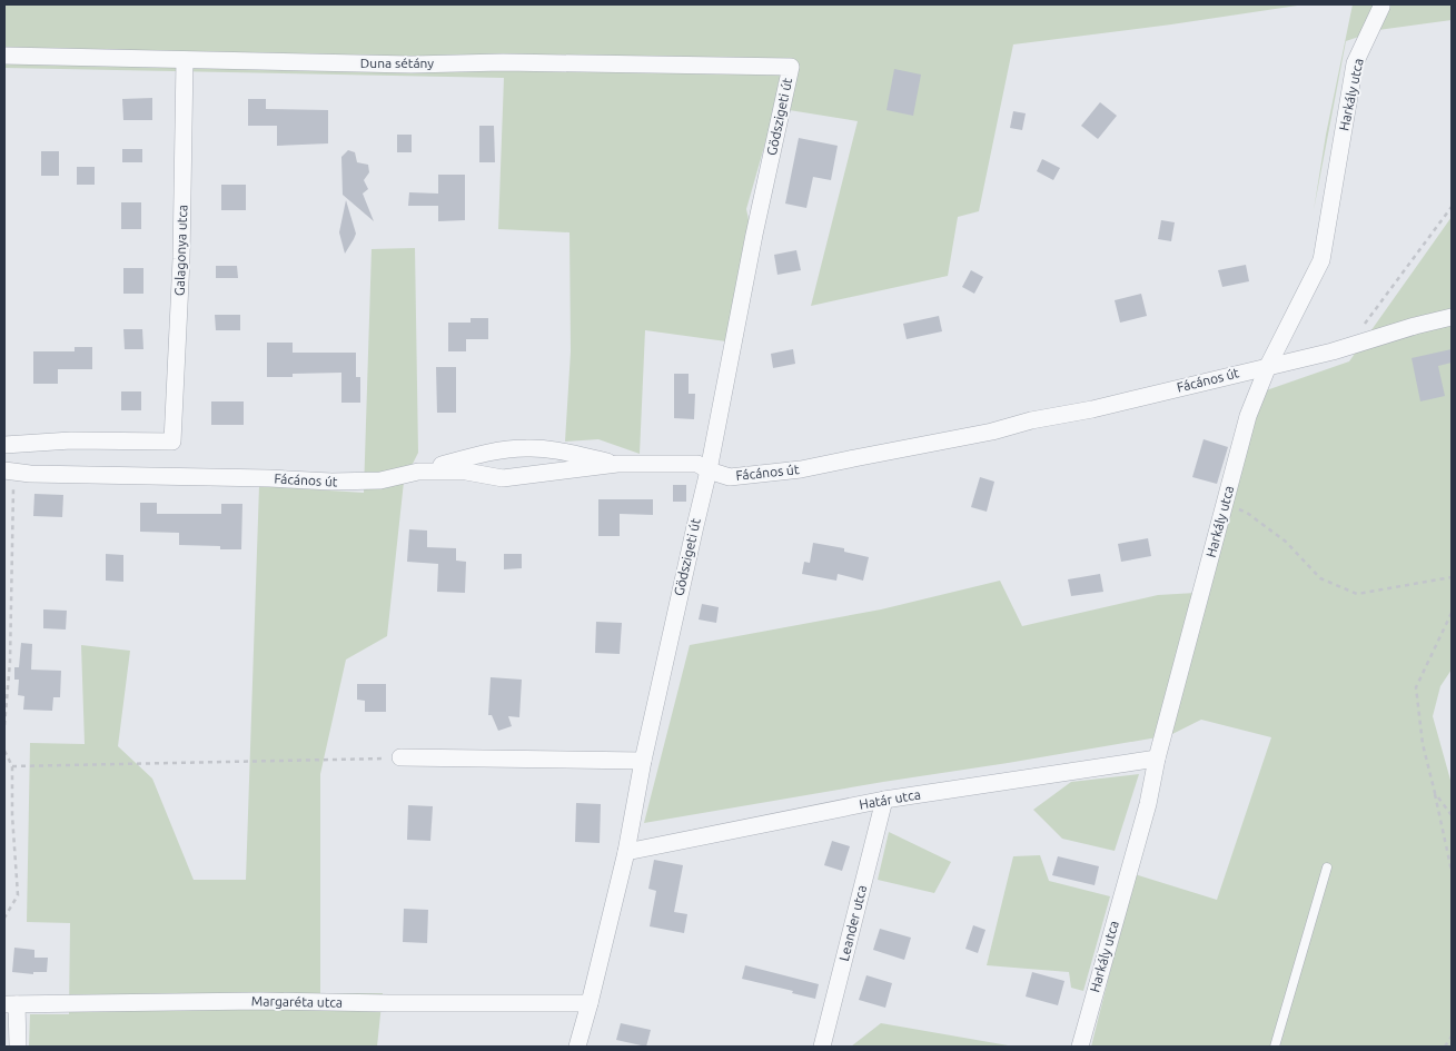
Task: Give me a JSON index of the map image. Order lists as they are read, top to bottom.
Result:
{
  "streets": {
    "street": [
      "Duna sétány",
      "Harkály utca",
      "Gödszigeti út",
      "Galagonya utca",
      "Fácános út",
      "Határ utca",
      "Leander utca",
      "Margaréta utca"
    ]
  },
  "crossings": [
    ["Duna sétány", "Gödszigeti út"],
    ["Duna sétány", "Galagonya utca"],
    ["Harkály utca", "Fácános út"],
    ["Harkály utca", "Határ utca"],
    ["Gödszigeti út", "Fácános út"],
    ["Gödszigeti út", "Határ utca"],
    ["Gödszigeti út", "Margaréta utca"],
    ["Határ utca", "Leander utca"]
  ]
}
